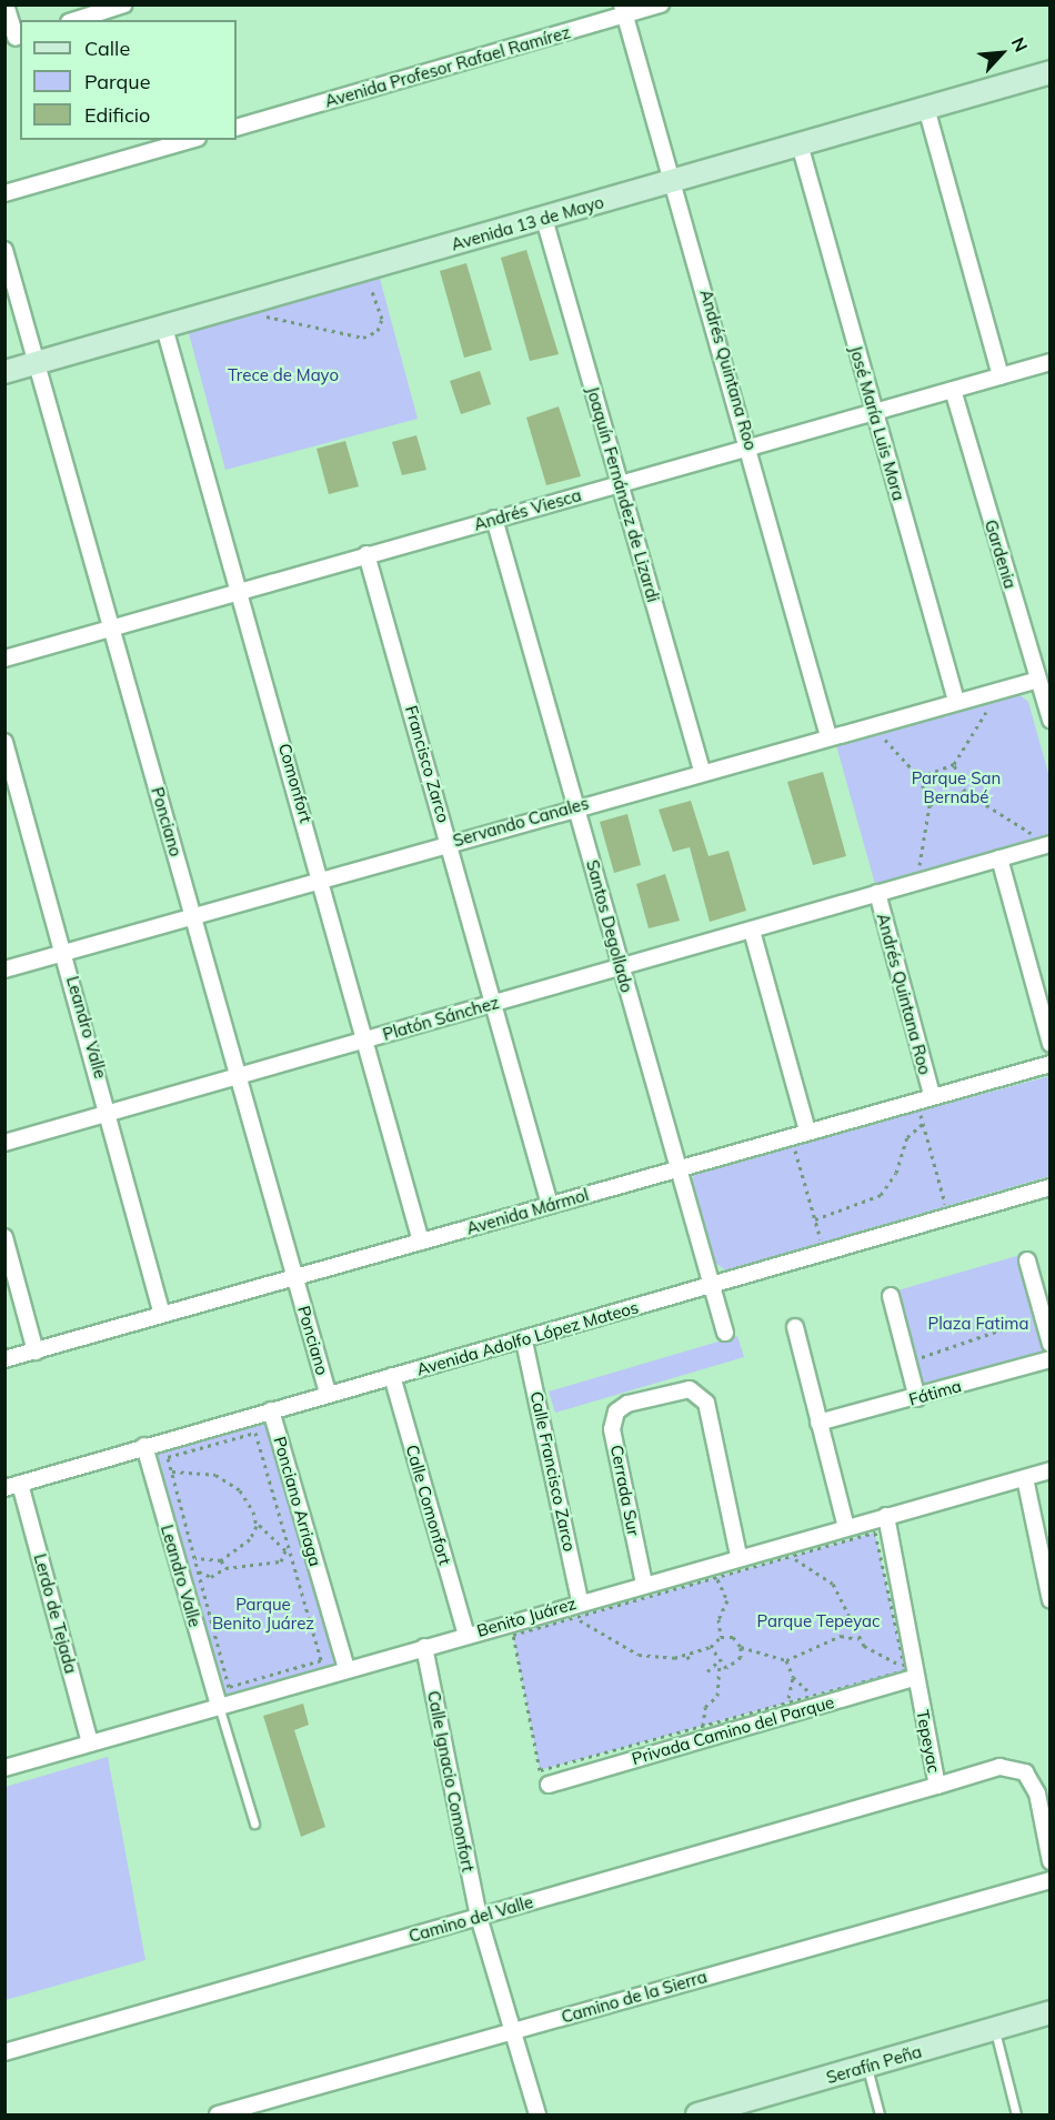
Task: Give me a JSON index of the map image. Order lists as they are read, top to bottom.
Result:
{
  "streets": {
    "street": [
      "Avenida Profesor Rafael Ramírez",
      "Avenida 13 de Mayo",
      "Andrés Quintana Roo",
      "José María Luis Mora",
      "Joaquín Fernández de Lizardi",
      "Andrés Viesca",
      "Gardenia",
      "Francisco Zarco",
      "Comonfort",
      "Ponciano",
      "Servando Canales",
      "Santos Degollado",
      "Platón Sánchez",
      "Leandro Valle",
      "Avenida Mármol",
      "Avenida Adolfo López Mateos",
      "Fátima",
      "Calle Francisco Zarco",
      "Cerrada Sur",
      "Ponciano Arriaga",
      "Calle Comonfort",
      "Lerdo de Tejada",
      "Benito Juárez",
      "Privada Camino del Parque",
      "Tepeyac",
      "Calle Ignacio Comonfort",
      "Camino del Valle",
      "Camino de la Sierra",
      "Serafín Peña"
    ]
  },
  "crossings": [
    ["Avenida Profesor Rafael Ramírez", "Andrés Quintana Roo"],
    ["Avenida 13 de Mayo", "Andrés Quintana Roo"],
    ["Avenida 13 de Mayo", "José María Luis Mora"],
    ["Avenida 13 de Mayo", "Joaquín Fernández de Lizardi"],
    ["Avenida 13 de Mayo", "Comonfort"],
    ["Avenida 13 de Mayo", "Ponciano"],
    ["Andrés Quintana Roo", "Andrés Viesca"],
    ["Andrés Quintana Roo", "Servando Canales"],
    ["Andrés Quintana Roo", "Platón Sánchez"],
    ["Andrés Quintana Roo", "Avenida Mármol"],
    ["José María Luis Mora", "Andrés Viesca"],
    ["José María Luis Mora", "Servando Canales"],
    ["Joaquín Fernández de Lizardi", "Andrés Viesca"],
    ["Joaquín Fernández de Lizardi", "Servando Canales"],
    ["Andrés Viesca", "Gardenia"],
    ["Andrés Viesca", "Francisco Zarco"],
    ["Andrés Viesca", "Comonfort"],
    ["Andrés Viesca", "Ponciano"],
    ["Andrés Viesca", "Santos Degollado"],
    ["Gardenia", "Servando Canales"],
    ["Francisco Zarco", "Servando Canales"],
    ["Francisco Zarco", "Platón Sánchez"],
    ["Francisco Zarco", "Avenida Mármol"],
    ["Comonfort", "Servando Canales"],
    ["Comonfort", "Platón Sánchez"],
    ["Comonfort", "Avenida Mármol"],
    ["Ponciano", "Servando Canales"],
    ["Ponciano", "Platón Sánchez"],
    ["Ponciano", "Avenida Mármol"],
    ["Ponciano", "Avenida Adolfo López Mateos"],
    ["Servando Canales", "Santos Degollado"],
    ["Servando Canales", "Leandro Valle"],
    ["Santos Degollado", "Platón Sánchez"],
    ["Santos Degollado", "Avenida Mármol"],
    ["Santos Degollado", "Avenida Adolfo López Mateos"],
    ["Platón Sánchez", "Leandro Valle"],
    ["Leandro Valle", "Avenida Mármol"],
    ["Leandro Valle", "Avenida Adolfo López Mateos"],
    ["Leandro Valle", "Benito Juárez"],
    ["Avenida Adolfo López Mateos", "Calle Francisco Zarco"],
    ["Avenida Adolfo López Mateos", "Ponciano Arriaga"],
    ["Avenida Adolfo López Mateos", "Calle Comonfort"],
    ["Avenida Adolfo López Mateos", "Lerdo de Tejada"],
    ["Calle Francisco Zarco", "Benito Juárez"],
    ["Cerrada Sur", "Benito Juárez"],
    ["Ponciano Arriaga", "Benito Juárez"],
    ["Calle Comonfort", "Benito Juárez"],
    ["Lerdo de Tejada", "Benito Juárez"],
    ["Benito Juárez", "Tepeyac"],
    ["Benito Juárez", "Calle Ignacio Comonfort"],
    ["Privada Camino del Parque", "Tepeyac"],
    ["Tepeyac", "Camino del Valle"],
    ["Calle Ignacio Comonfort", "Camino del Valle"],
    ["Calle Ignacio Comonfort", "Camino de la Sierra"]
  ],
  "parks": [
    "Trece de Mayo",
    "Parque San Bernabé",
    "Plaza Fatima",
    "Parque Benito Juárez",
    "Parque Tepeyac"
  ],
  "legend": ["Calle", "Parque", "Edificio"],
  "north": "top right"
}
